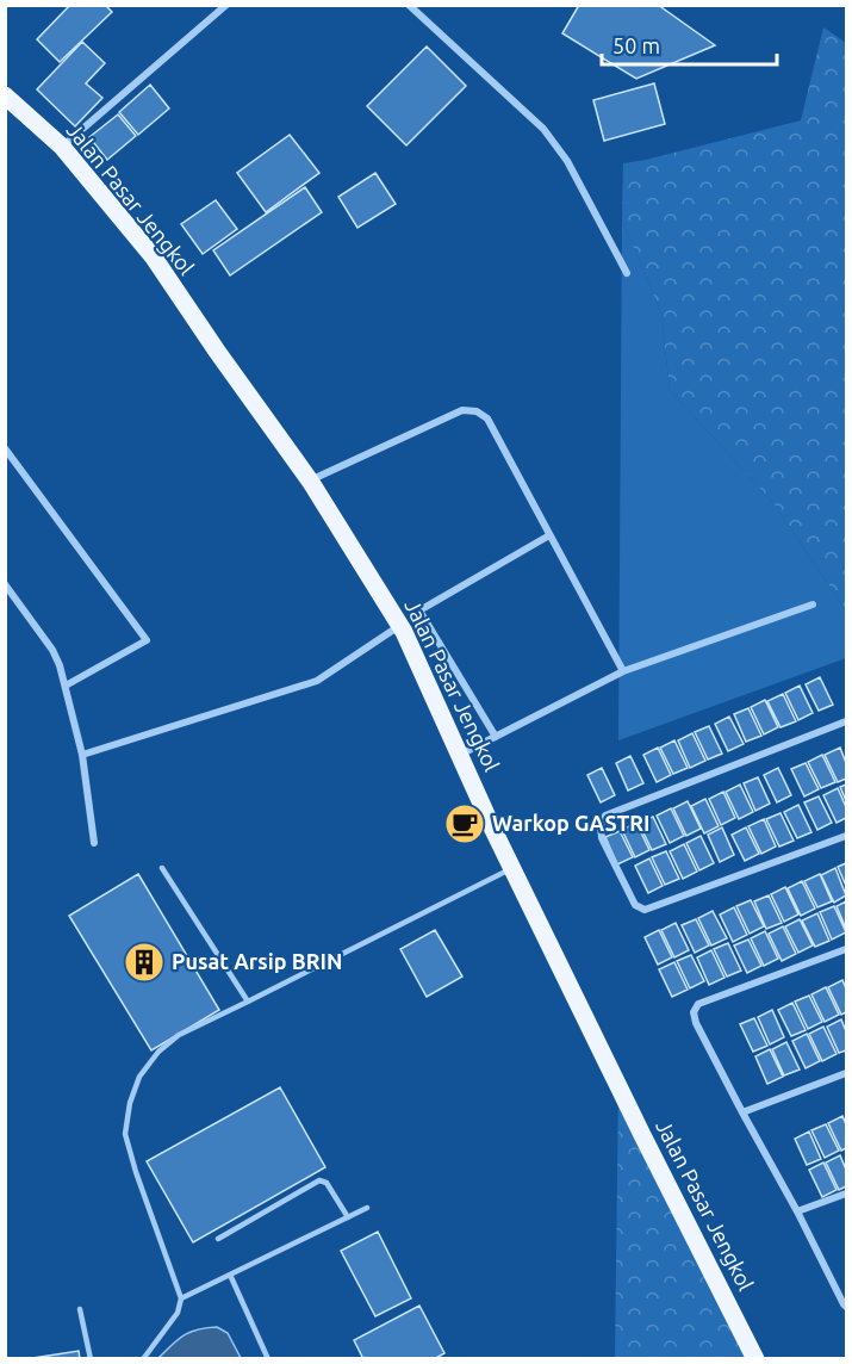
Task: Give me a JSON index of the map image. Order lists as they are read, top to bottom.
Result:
{
  "streets": {
    "main road": ["Jalan Pasar Jengkol"]
  },
  "places": {
    "cafe": ["Warkop GASTRI"],
    "building": ["Pusat Arsip BRIN"]
  },
  "scale_bar": "50 m"
}
